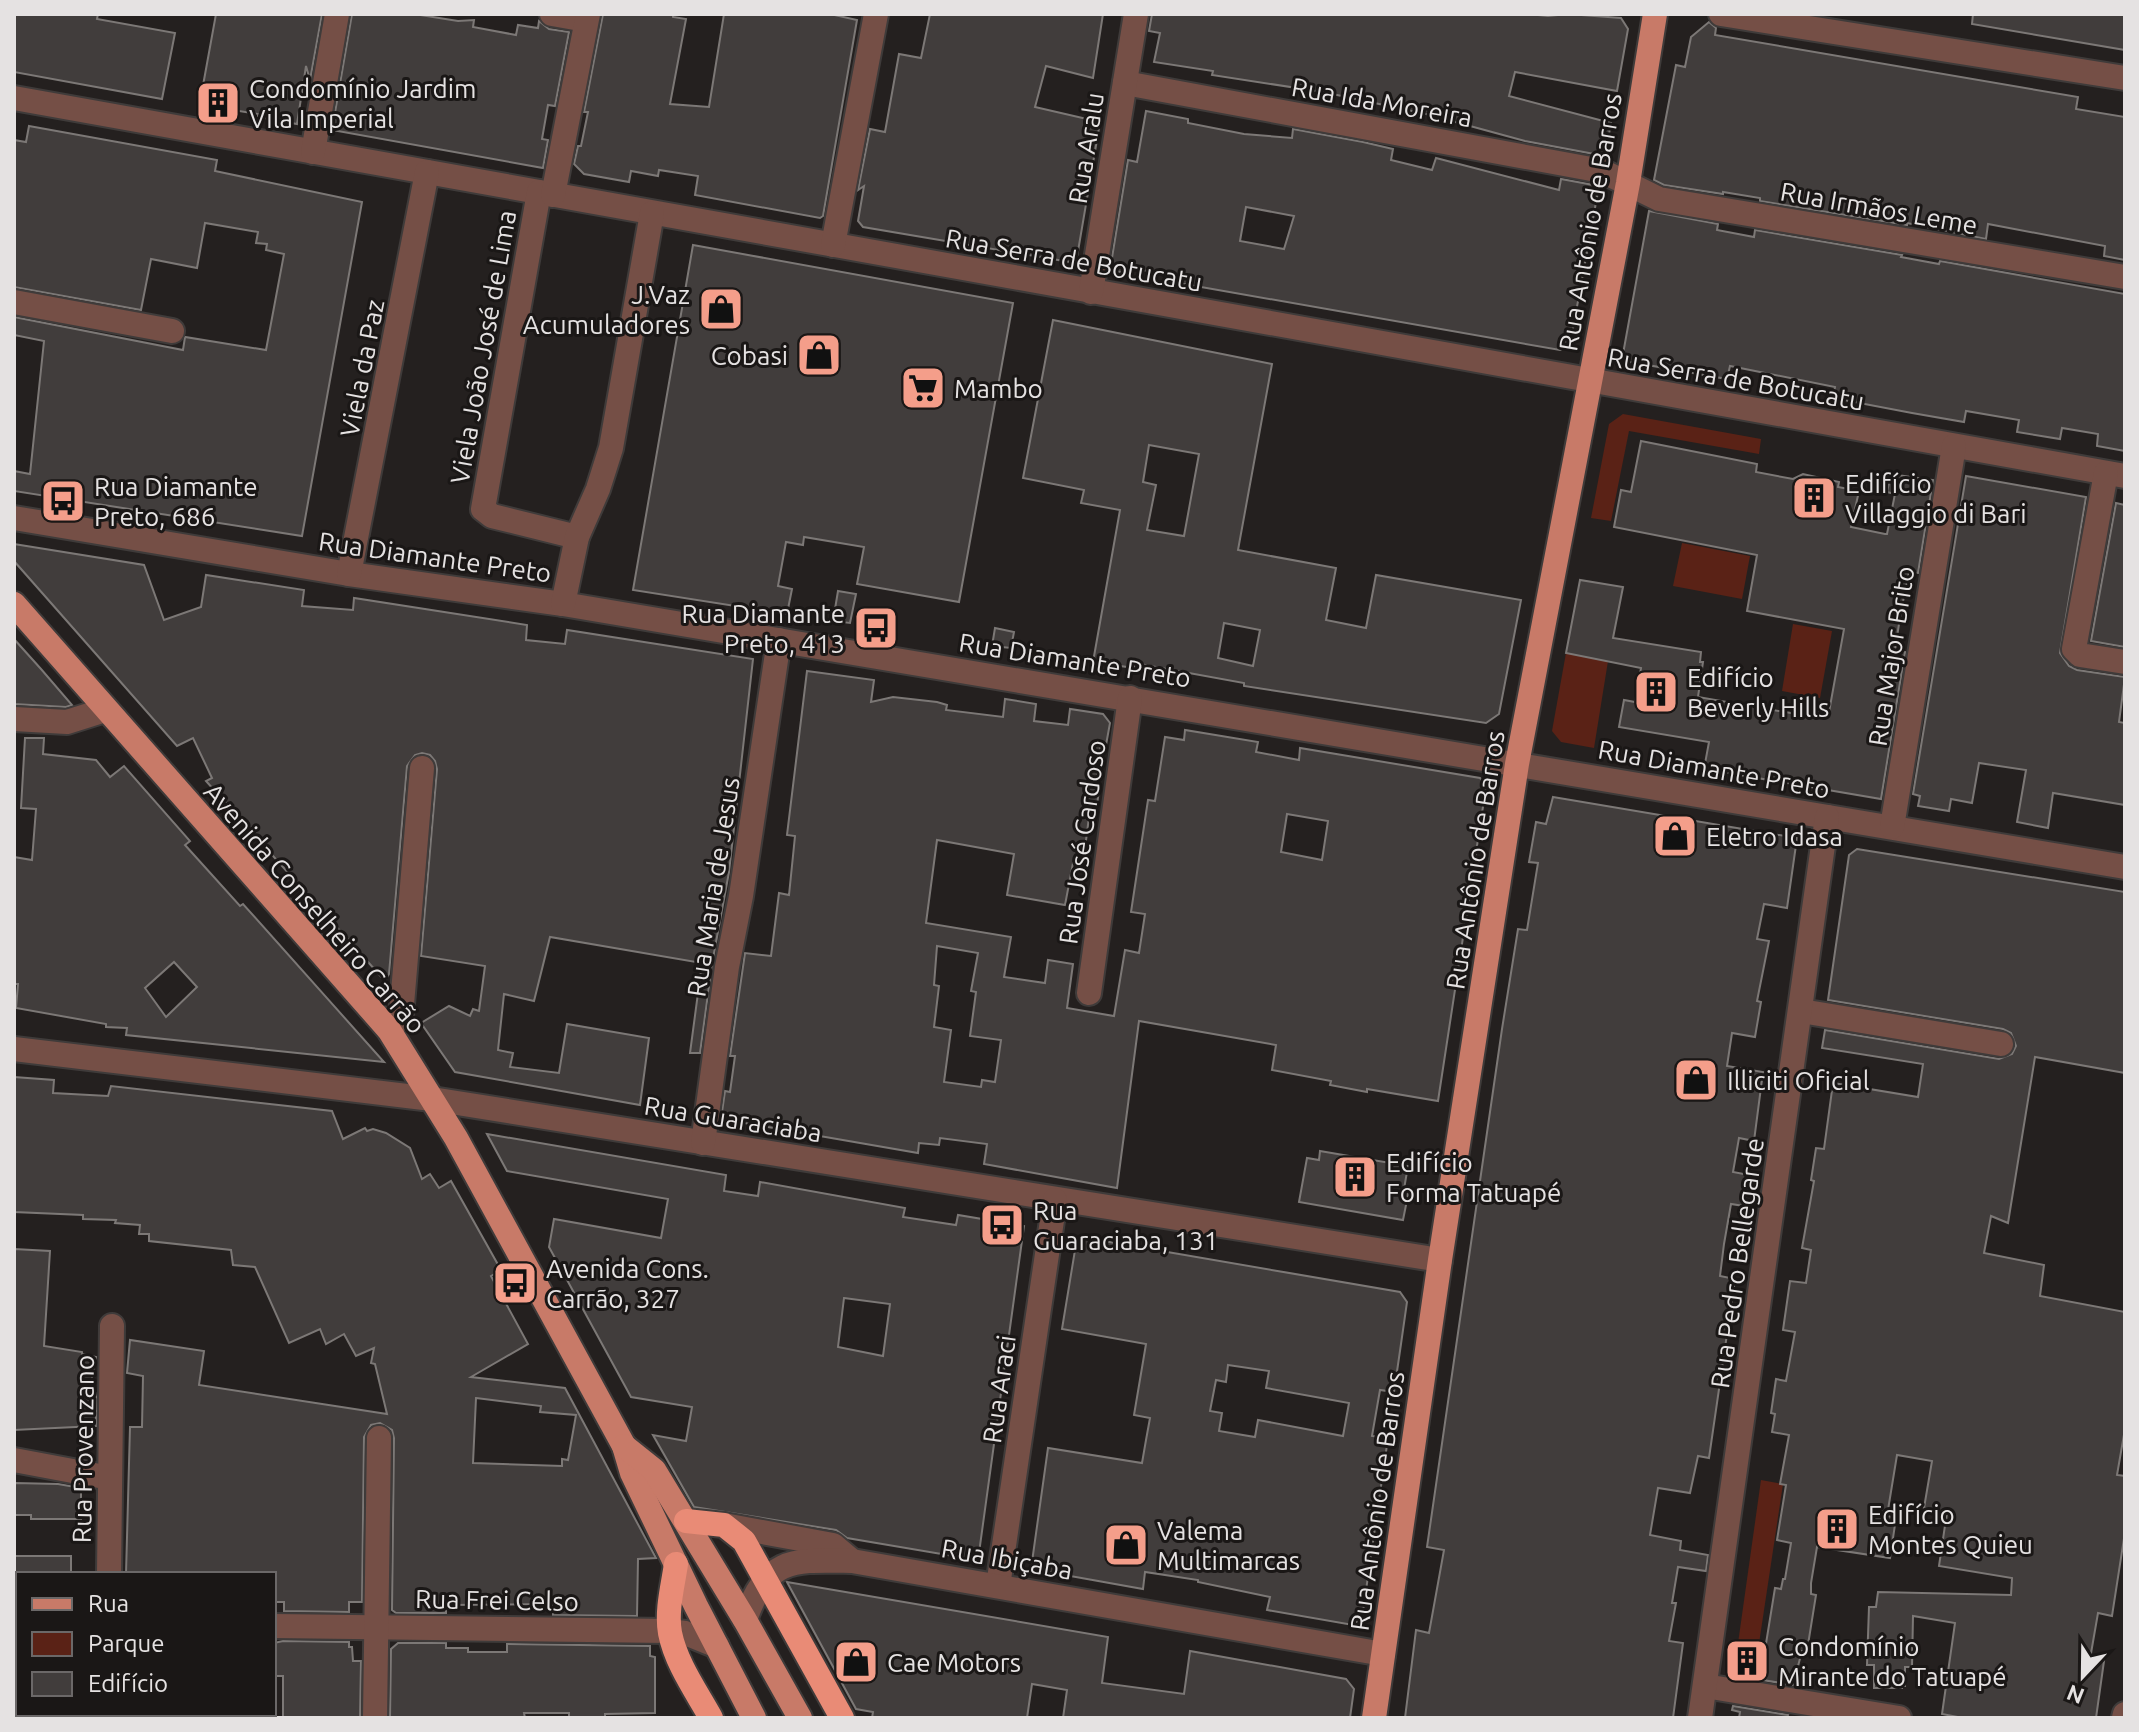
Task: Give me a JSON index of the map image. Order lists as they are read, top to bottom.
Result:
{
  "streets": {
    "main road": ["Rua Antônio de Barros", "Avenida Conselheiro Carrão"],
    "street": [
      "Rua Ida Moreira",
      "Rua Aralu",
      "Rua Irmãos Leme",
      "Rua Serra de Botucatu",
      "Viela João José de Lima",
      "Viela da Paz",
      "Rua Diamante Preto",
      "Rua Major Brito",
      "Rua José Cardoso",
      "Rua Maria de Jesus",
      "Rua Guaraciaba",
      "Rua Pedro Bellegarde",
      "Rua Araci",
      "Rua Provenzano",
      "Rua Ibiçaba",
      "Rua Frei Celso"
    ]
  },
  "crossings": [
    ["Rua Ida Moreira", "Rua Aralu"],
    ["Rua Ida Moreira", "Rua Irmãos Leme"],
    ["Rua Ida Moreira", "Rua Antônio de Barros"],
    ["Rua Aralu", "Rua Serra de Botucatu"],
    ["Rua Irmãos Leme", "Rua Antônio de Barros"],
    ["Rua Antônio de Barros", "Rua Serra de Botucatu"],
    ["Rua Antônio de Barros", "Rua Diamante Preto"],
    ["Rua Antônio de Barros", "Rua Guaraciaba"],
    ["Rua Antônio de Barros", "Rua Ibiçaba"],
    ["Rua Serra de Botucatu", "Viela João José de Lima"],
    ["Rua Serra de Botucatu", "Viela da Paz"],
    ["Rua Serra de Botucatu", "Rua Major Brito"],
    ["Viela da Paz", "Rua Diamante Preto"],
    ["Rua Diamante Preto", "Rua Major Brito"],
    ["Rua Diamante Preto", "Rua José Cardoso"],
    ["Rua Diamante Preto", "Rua Maria de Jesus"],
    ["Rua Diamante Preto", "Rua Pedro Bellegarde"],
    ["Rua Maria de Jesus", "Rua Guaraciaba"],
    ["Avenida Conselheiro Carrão", "Rua Guaraciaba"],
    ["Avenida Conselheiro Carrão", "Rua Ibiçaba"],
    ["Avenida Conselheiro Carrão", "Rua Frei Celso"],
    ["Rua Guaraciaba", "Rua Araci"],
    ["Rua Araci", "Rua Ibiçaba"]
  ],
  "places": {
    "building": [
      "Condomínio Jardim Vila Imperial",
      "Edifício Villaggio di Bari",
      "Edifício Beverly Hills",
      "Edifício Forma Tatuapé",
      "Edifício Montes Quieu",
      "Condomínio Mirante do Tatuapé"
    ],
    "shop": [
      "J.Vaz Acumuladores",
      "Cobasi",
      "Eletro Idasa",
      "Illiciti Oficial",
      "Valema Multimarcas",
      "Cae Motors"
    ],
    "supermarket": ["Mambo"],
    "bus stop": [
      "Rua Diamante Preto, 686",
      "Rua Diamante Preto, 413",
      "Rua Guaraciaba, 131",
      "Avenida Cons. Carrão, 327"
    ]
  },
  "legend": ["Rua", "Parque", "Edifício"],
  "north": "bottom"
}
